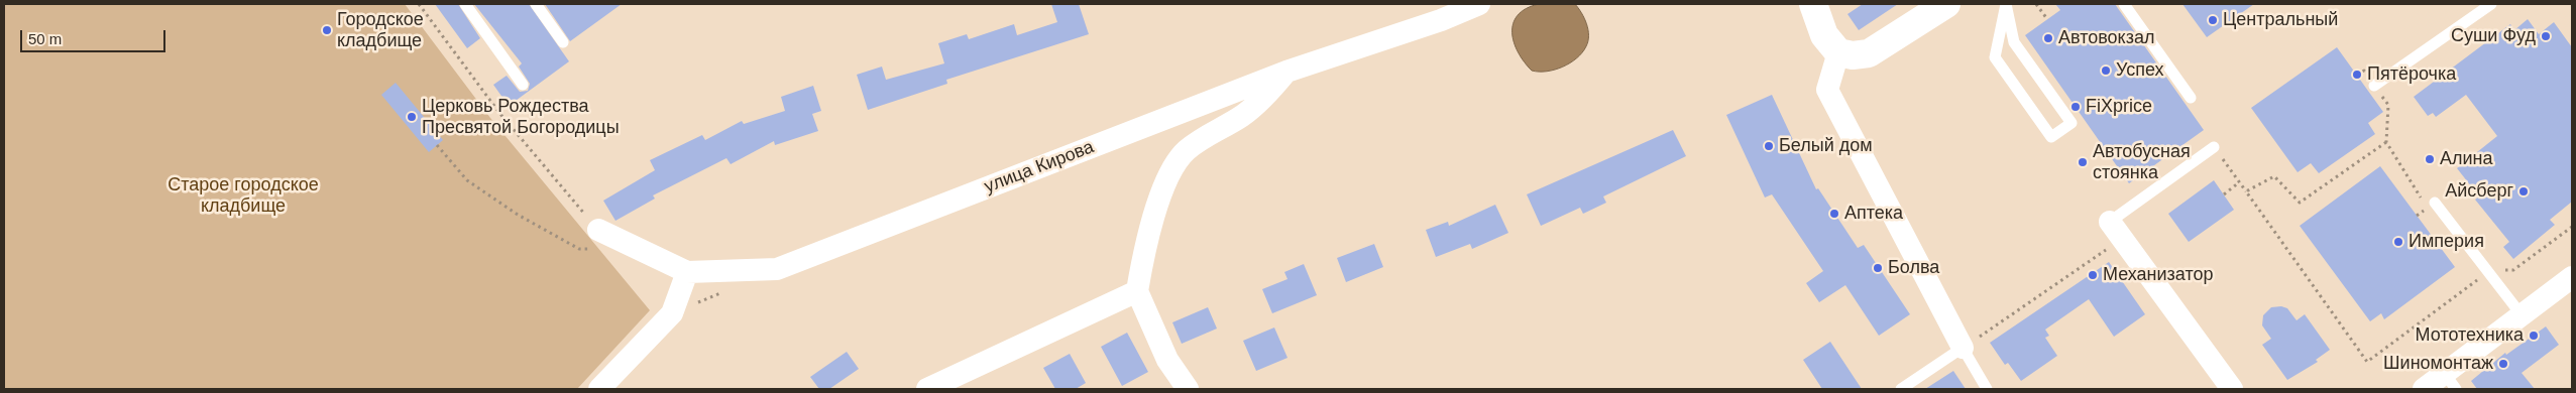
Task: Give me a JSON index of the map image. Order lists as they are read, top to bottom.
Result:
{
  "streets": {
    "street": ["улица Кирова"]
  },
  "parks": ["Старое городское кладбище"],
  "places": [
    "Центральный",
    "Городское кладбище",
    "Суши Фуд",
    "Автовокзал",
    "Успех",
    "Пятёрочка",
    "FiXprice",
    "Церковь Рождества Пресвятой Богородицы",
    "Белый дом",
    "Алина",
    "Автобусная стоянка",
    "Айсберг",
    "Аптека",
    "Империя",
    "Болва",
    "Механизатор",
    "Мототехника",
    "Шиномонтаж"
  ],
  "scale_bar": "50 m"
}
